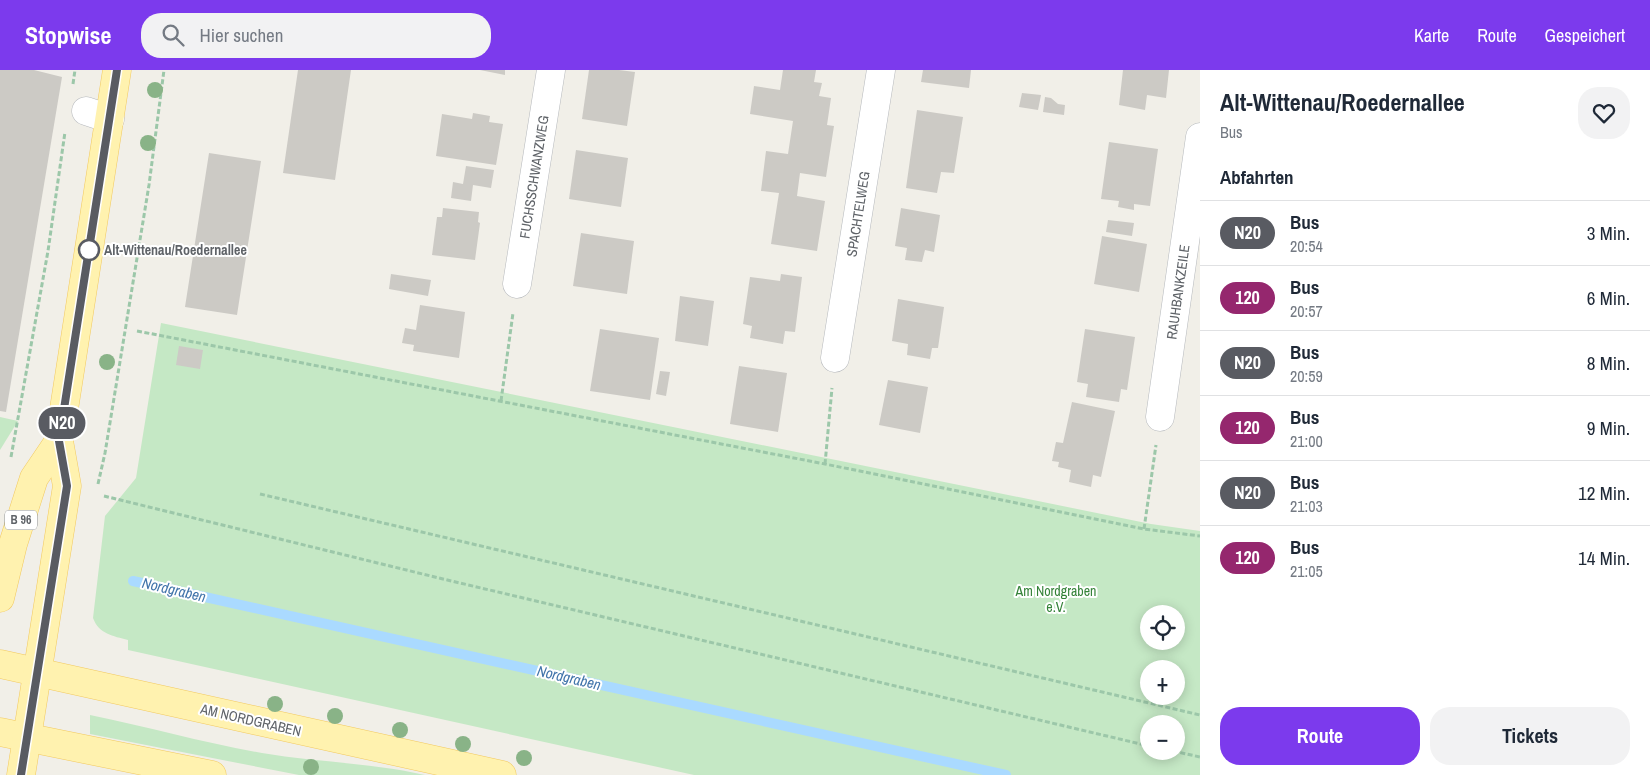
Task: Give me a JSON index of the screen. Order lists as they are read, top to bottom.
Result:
{
  "streets": {
    "main road": ["B 96", "AM NORDGRABEN"],
    "street": ["FUCHSSCHWANZWEG", "SPACHTELWEG", "RAUHBANKZEILE"]
  },
  "crossings": [
    ["B 96", "AM NORDGRABEN"]
  ],
  "water": ["Nordgraben"],
  "parks": ["Am Nordgraben e.V."],
  "places": ["Alt-Wittenau/Roedernallee"],
  "lines": ["bus line N20"],
  "page": {
    "header": "Stopwise",
    "search": "Hier suchen",
    "nav": ["Karte", "Route", "Gespeichert"],
    "on_map": "N20",
    "heading": [
      ["Alt-Wittenau/Roedernallee", "Bus"],
      "Abfahrten"
    ],
    "list": [
      {
        "mark": "N20",
        "name": "Bus",
        "note": "20:54",
        "value": "3 Min."
      },
      {
        "mark": "120",
        "name": "Bus",
        "note": "20:57",
        "value": "6 Min."
      },
      {
        "mark": "N20",
        "name": "Bus",
        "note": "20:59",
        "value": "8 Min."
      },
      {
        "mark": "120",
        "name": "Bus",
        "note": "21:00",
        "value": "9 Min."
      },
      {
        "mark": "N20",
        "name": "Bus",
        "note": "21:03",
        "value": "12 Min."
      },
      {
        "mark": "120",
        "name": "Bus",
        "note": "21:05",
        "value": "14 Min."
      }
    ],
    "map_buttons": ["+", "−"],
    "buttons": ["Route", "Tickets"]
  }
}
